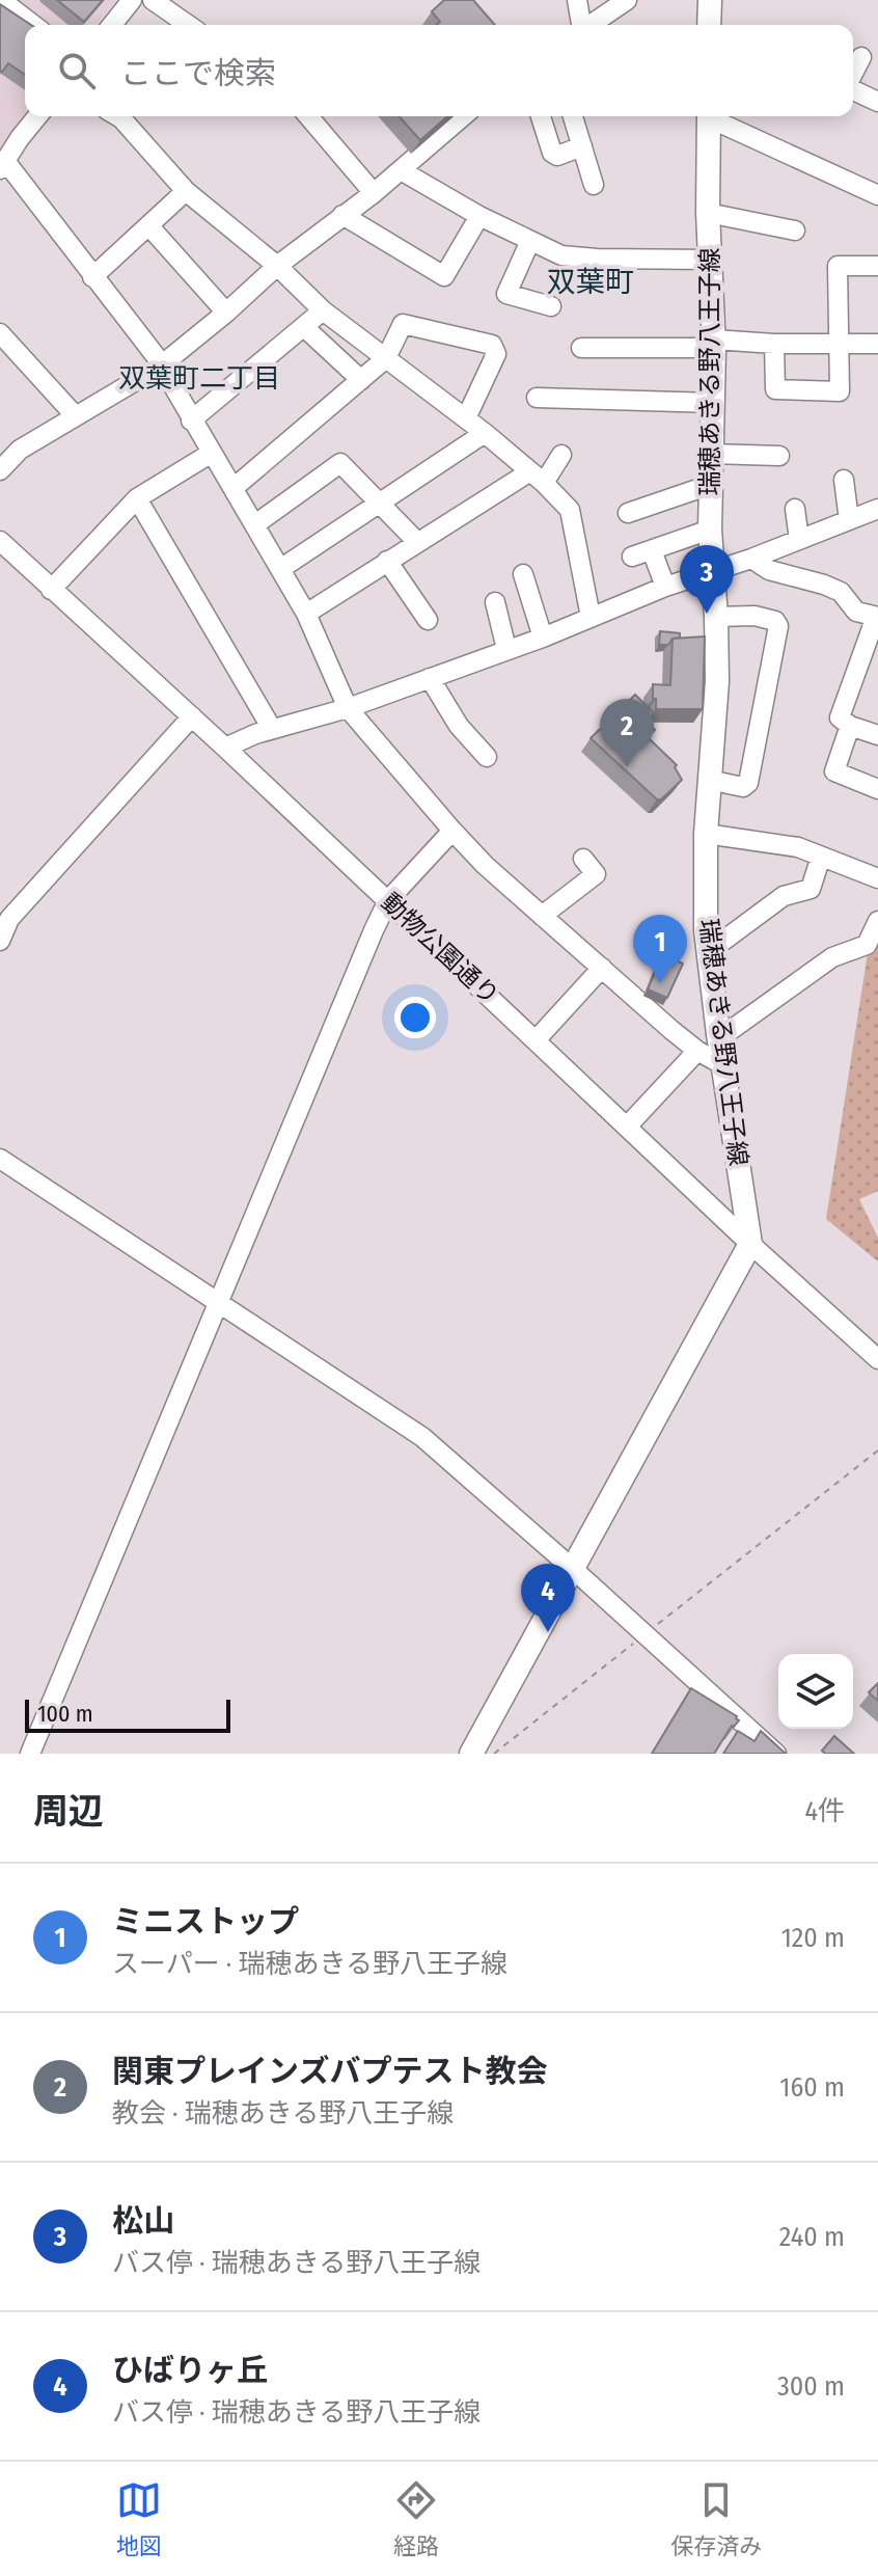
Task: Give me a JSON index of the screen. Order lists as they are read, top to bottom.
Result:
{
  "streets": {
    "main road": ["瑞穂あきる野八王子線"],
    "street": ["動物公園通り"]
  },
  "crossings": [
    ["瑞穂あきる野八王子線", "動物公園通り"]
  ],
  "districts": ["双葉町", "双葉町二丁目"],
  "scale_bar": "100 m",
  "page": {
    "search": "ここで検索",
    "pins": [
      "3",
      "2",
      "1",
      "4"
    ],
    "scale": "100 m",
    "heading": ["周辺", "4件"],
    "list": [
      {
        "mark": "1",
        "name": "ミニストップ",
        "note": "スーパー · 瑞穂あきる野八王子線",
        "value": "120 m"
      },
      {
        "mark": "2",
        "name": "関東プレインズバプテスト教会",
        "note": "教会 · 瑞穂あきる野八王子線",
        "value": "160 m"
      },
      {
        "mark": "3",
        "name": "松山",
        "note": "バス停 · 瑞穂あきる野八王子線",
        "value": "240 m"
      },
      {
        "mark": "4",
        "name": "ひばりヶ丘",
        "note": "バス停 · 瑞穂あきる野八王子線",
        "value": "300 m"
      }
    ],
    "nav": ["地図", "経路", "保存済み"]
  }
}
